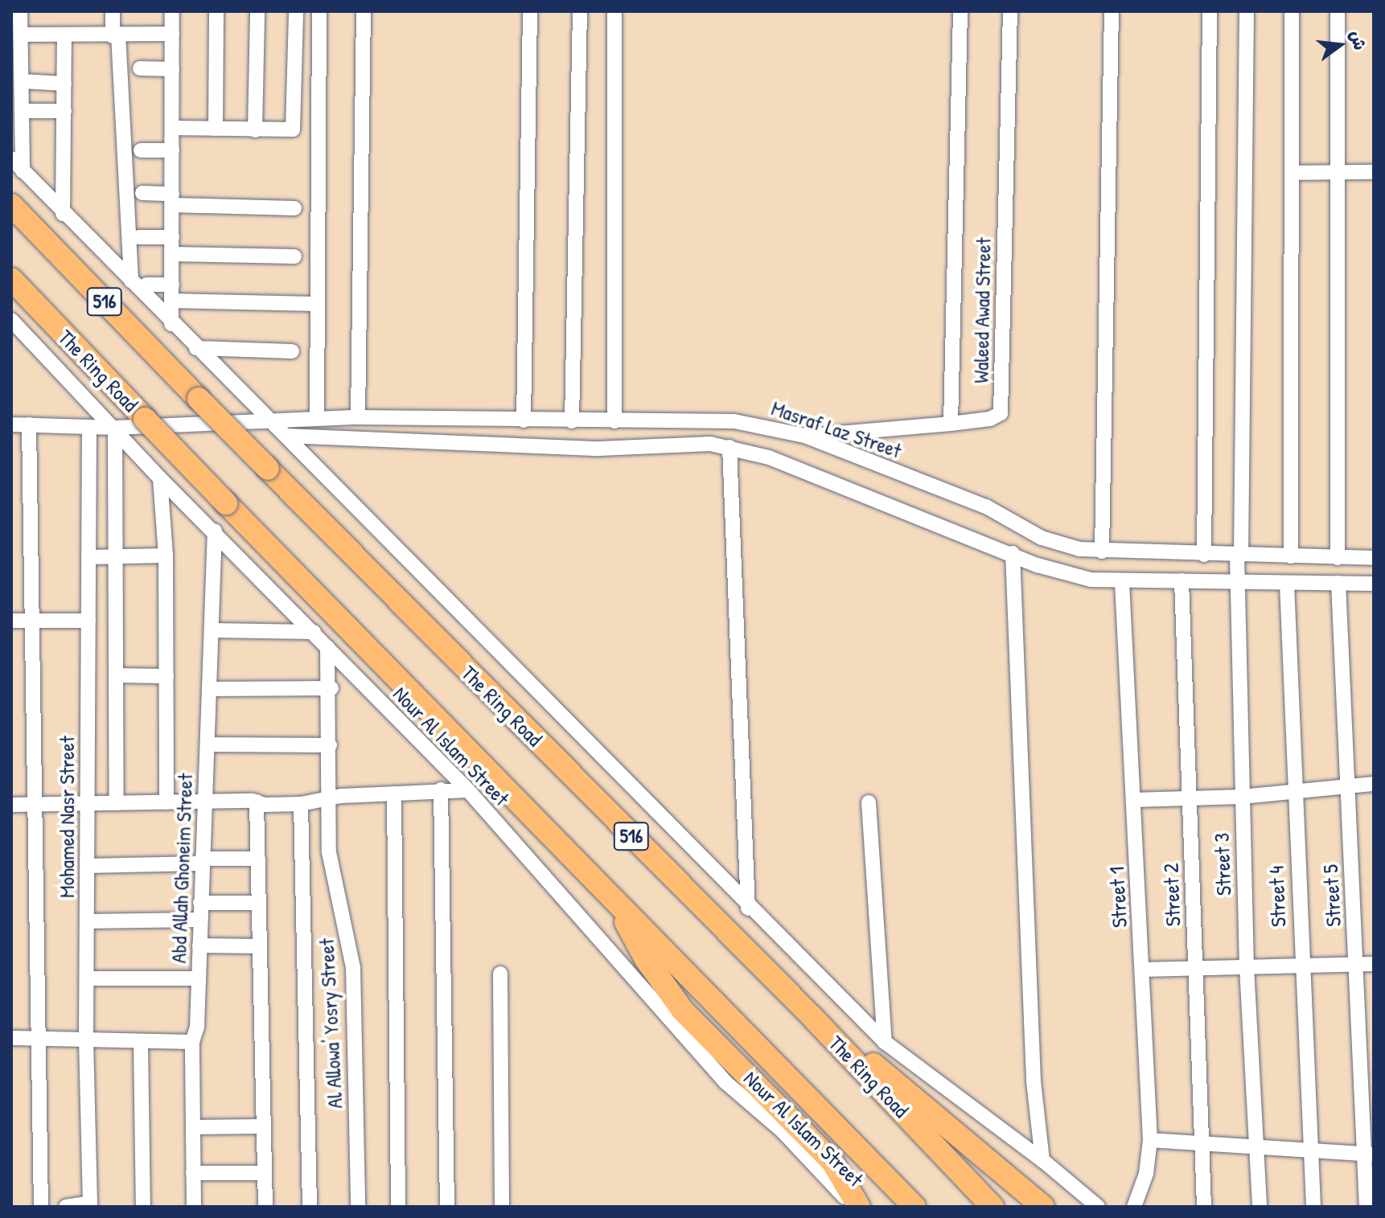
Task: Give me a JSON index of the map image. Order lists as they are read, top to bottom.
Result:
{
  "streets": {
    "highway": ["516", "The Ring Road"],
    "street": [
      "Waleed Awad Street",
      "Masraf Laz Street",
      "Nour Al Islam Street",
      "Mohamed Nasr Street",
      "Street 3",
      "Abd Allah Ghoneim Street",
      "Street 2",
      "Street 5",
      "Street 4",
      "Street 1",
      "Al Allowa' Yosry Street"
    ]
  },
  "crossings": [
    ["Waleed Awad Street", "Masraf Laz Street"],
    ["Masraf Laz Street", "Nour Al Islam Street"],
    ["Masraf Laz Street", "Mohamed Nasr Street"],
    ["Masraf Laz Street", "Street 3"],
    ["Nour Al Islam Street", "Abd Allah Ghoneim Street"],
    ["Nour Al Islam Street", "Al Allowa' Yosry Street"]
  ],
  "north": "right"
}
